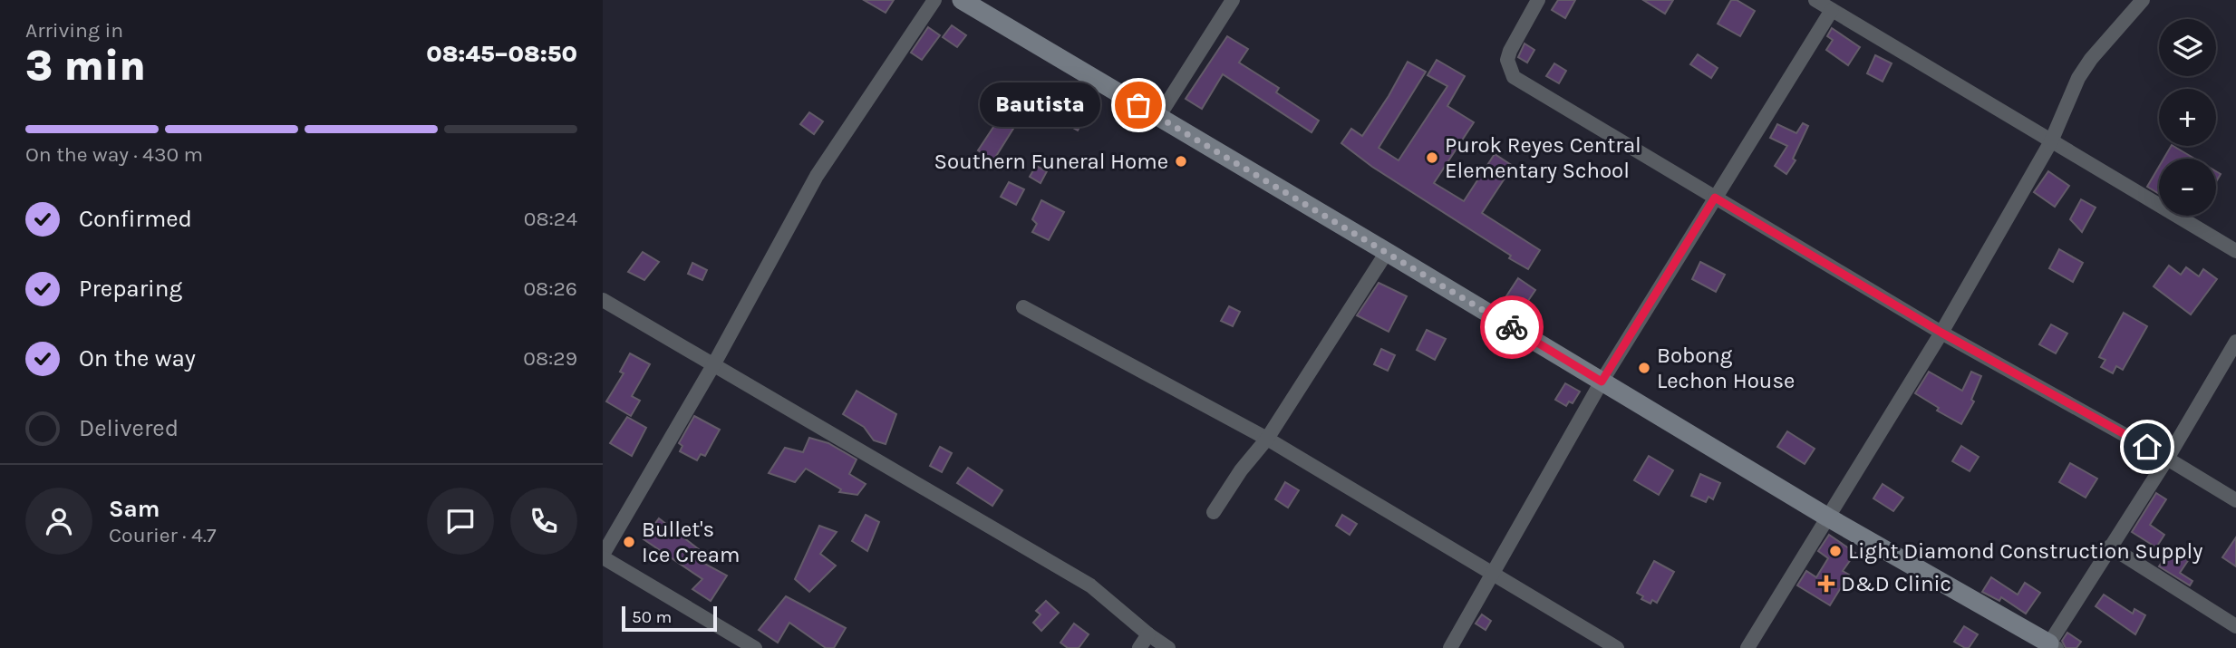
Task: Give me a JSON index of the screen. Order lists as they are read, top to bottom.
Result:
{
  "places": {
    "other": [
      "Bautista",
      "Purok Reyes Central Elementary School",
      "Southern Funeral Home",
      "Bobong Lechon House",
      "Bullet's Ice Cream",
      "Light Diamond Construction Supply"
    ],
    "health": ["D&D Clinic"]
  },
  "scale_bar": "50 m",
  "page": {
    "heading": ["3 min", "Arriving in", "08:45–08:50"],
    "panel": ["Sam", "Courier · 4.7"],
    "map_buttons": ["+", "−"],
    "bubble": "Bautista",
    "bar": "On the way · 430 m",
    "list": [
      ["Confirmed", "08:24"],
      ["Preparing", "08:26"],
      ["On the way", "08:29"],
      "Delivered"
    ],
    "scale": "50 m"
  }
}
